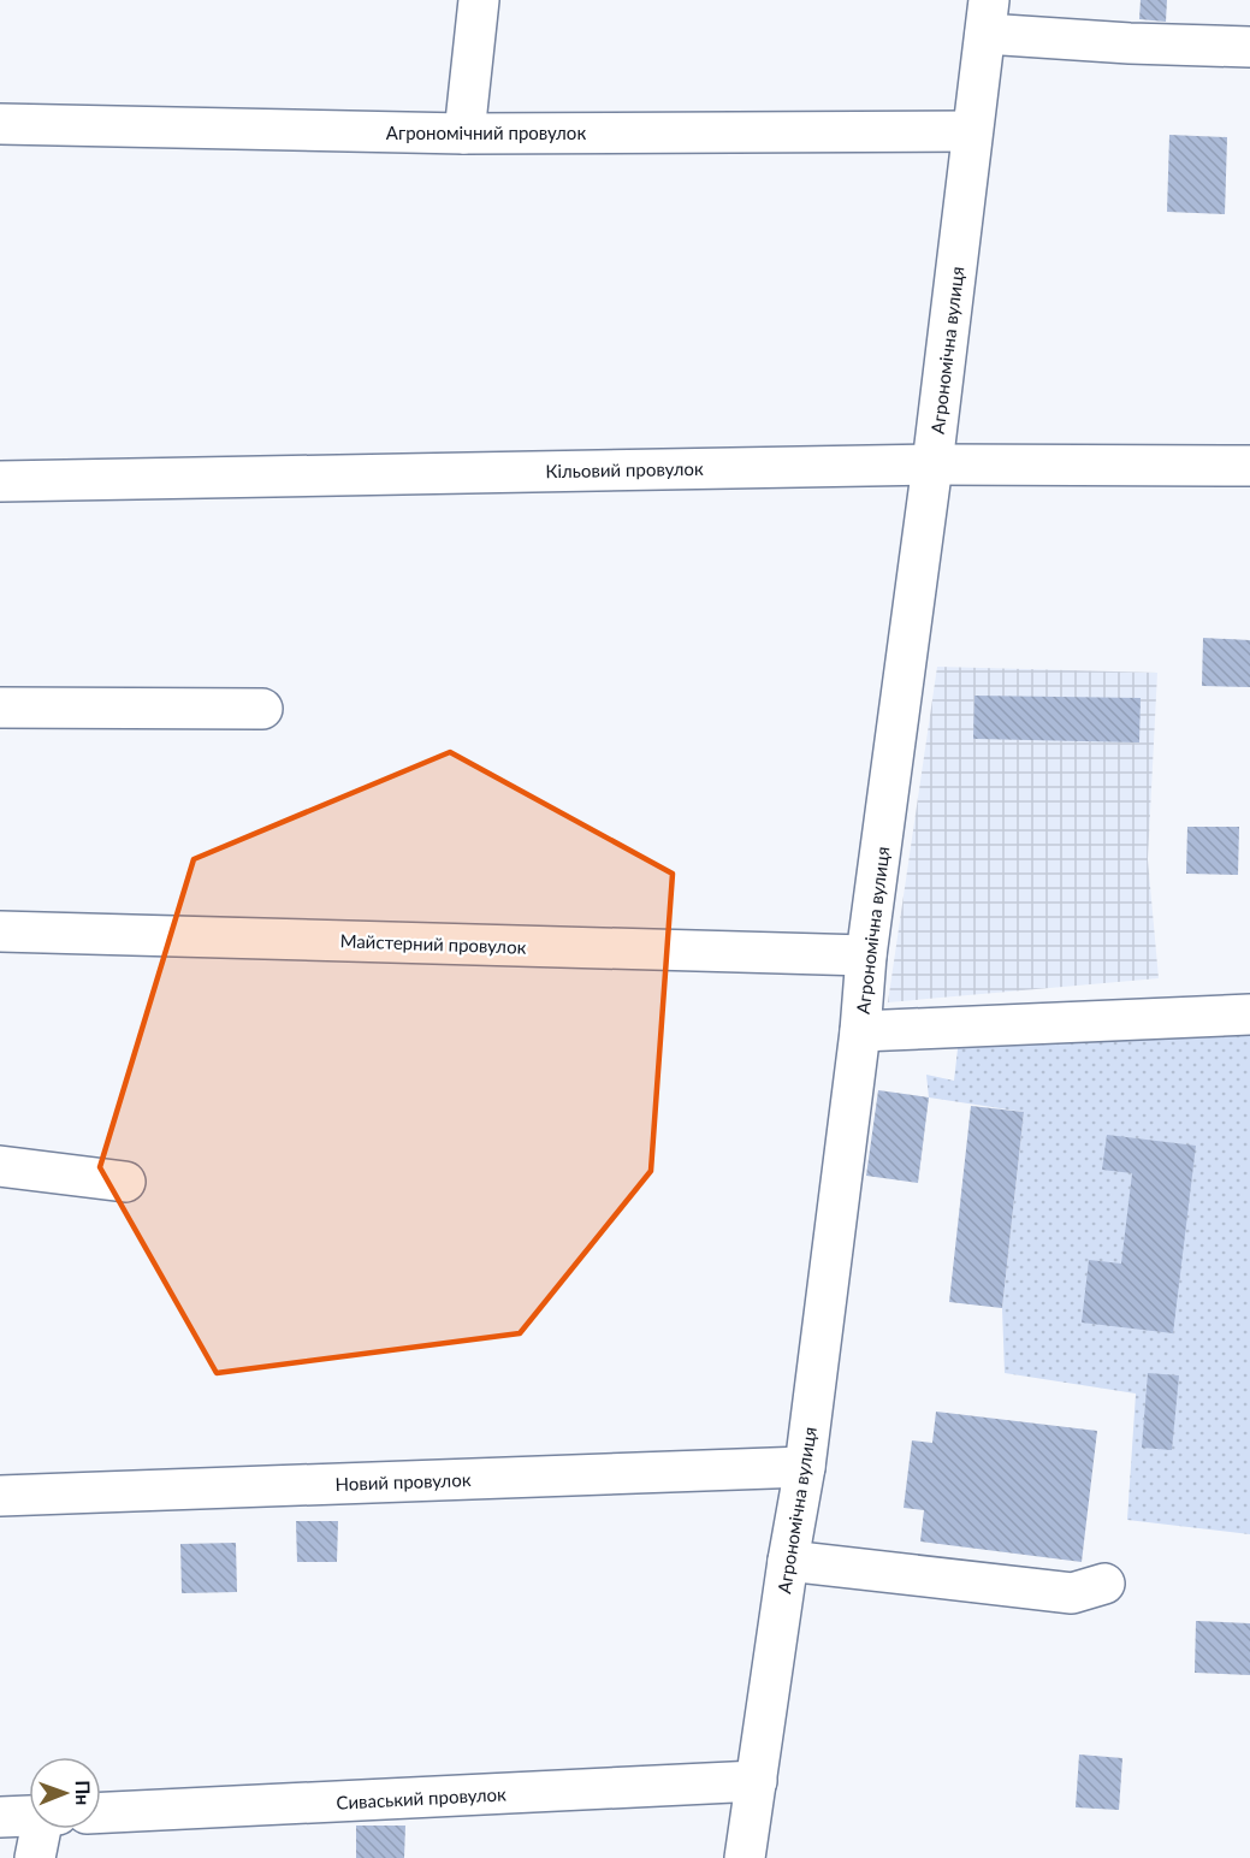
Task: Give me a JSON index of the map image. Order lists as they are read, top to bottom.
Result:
{
  "streets": {
    "street": [
      "Агрономічний провулок",
      "Агрономічна вулиця",
      "Кільовий провулок",
      "Майстерний провулок",
      "Новий провулок",
      "Сиваський провулок"
    ]
  },
  "crossings": [
    ["Агрономічний провулок", "Агрономічна вулиця"],
    ["Агрономічна вулиця", "Кільовий провулок"],
    ["Агрономічна вулиця", "Майстерний провулок"],
    ["Агрономічна вулиця", "Новий провулок"],
    ["Агрономічна вулиця", "Сиваський провулок"]
  ],
  "north": "right"
}
